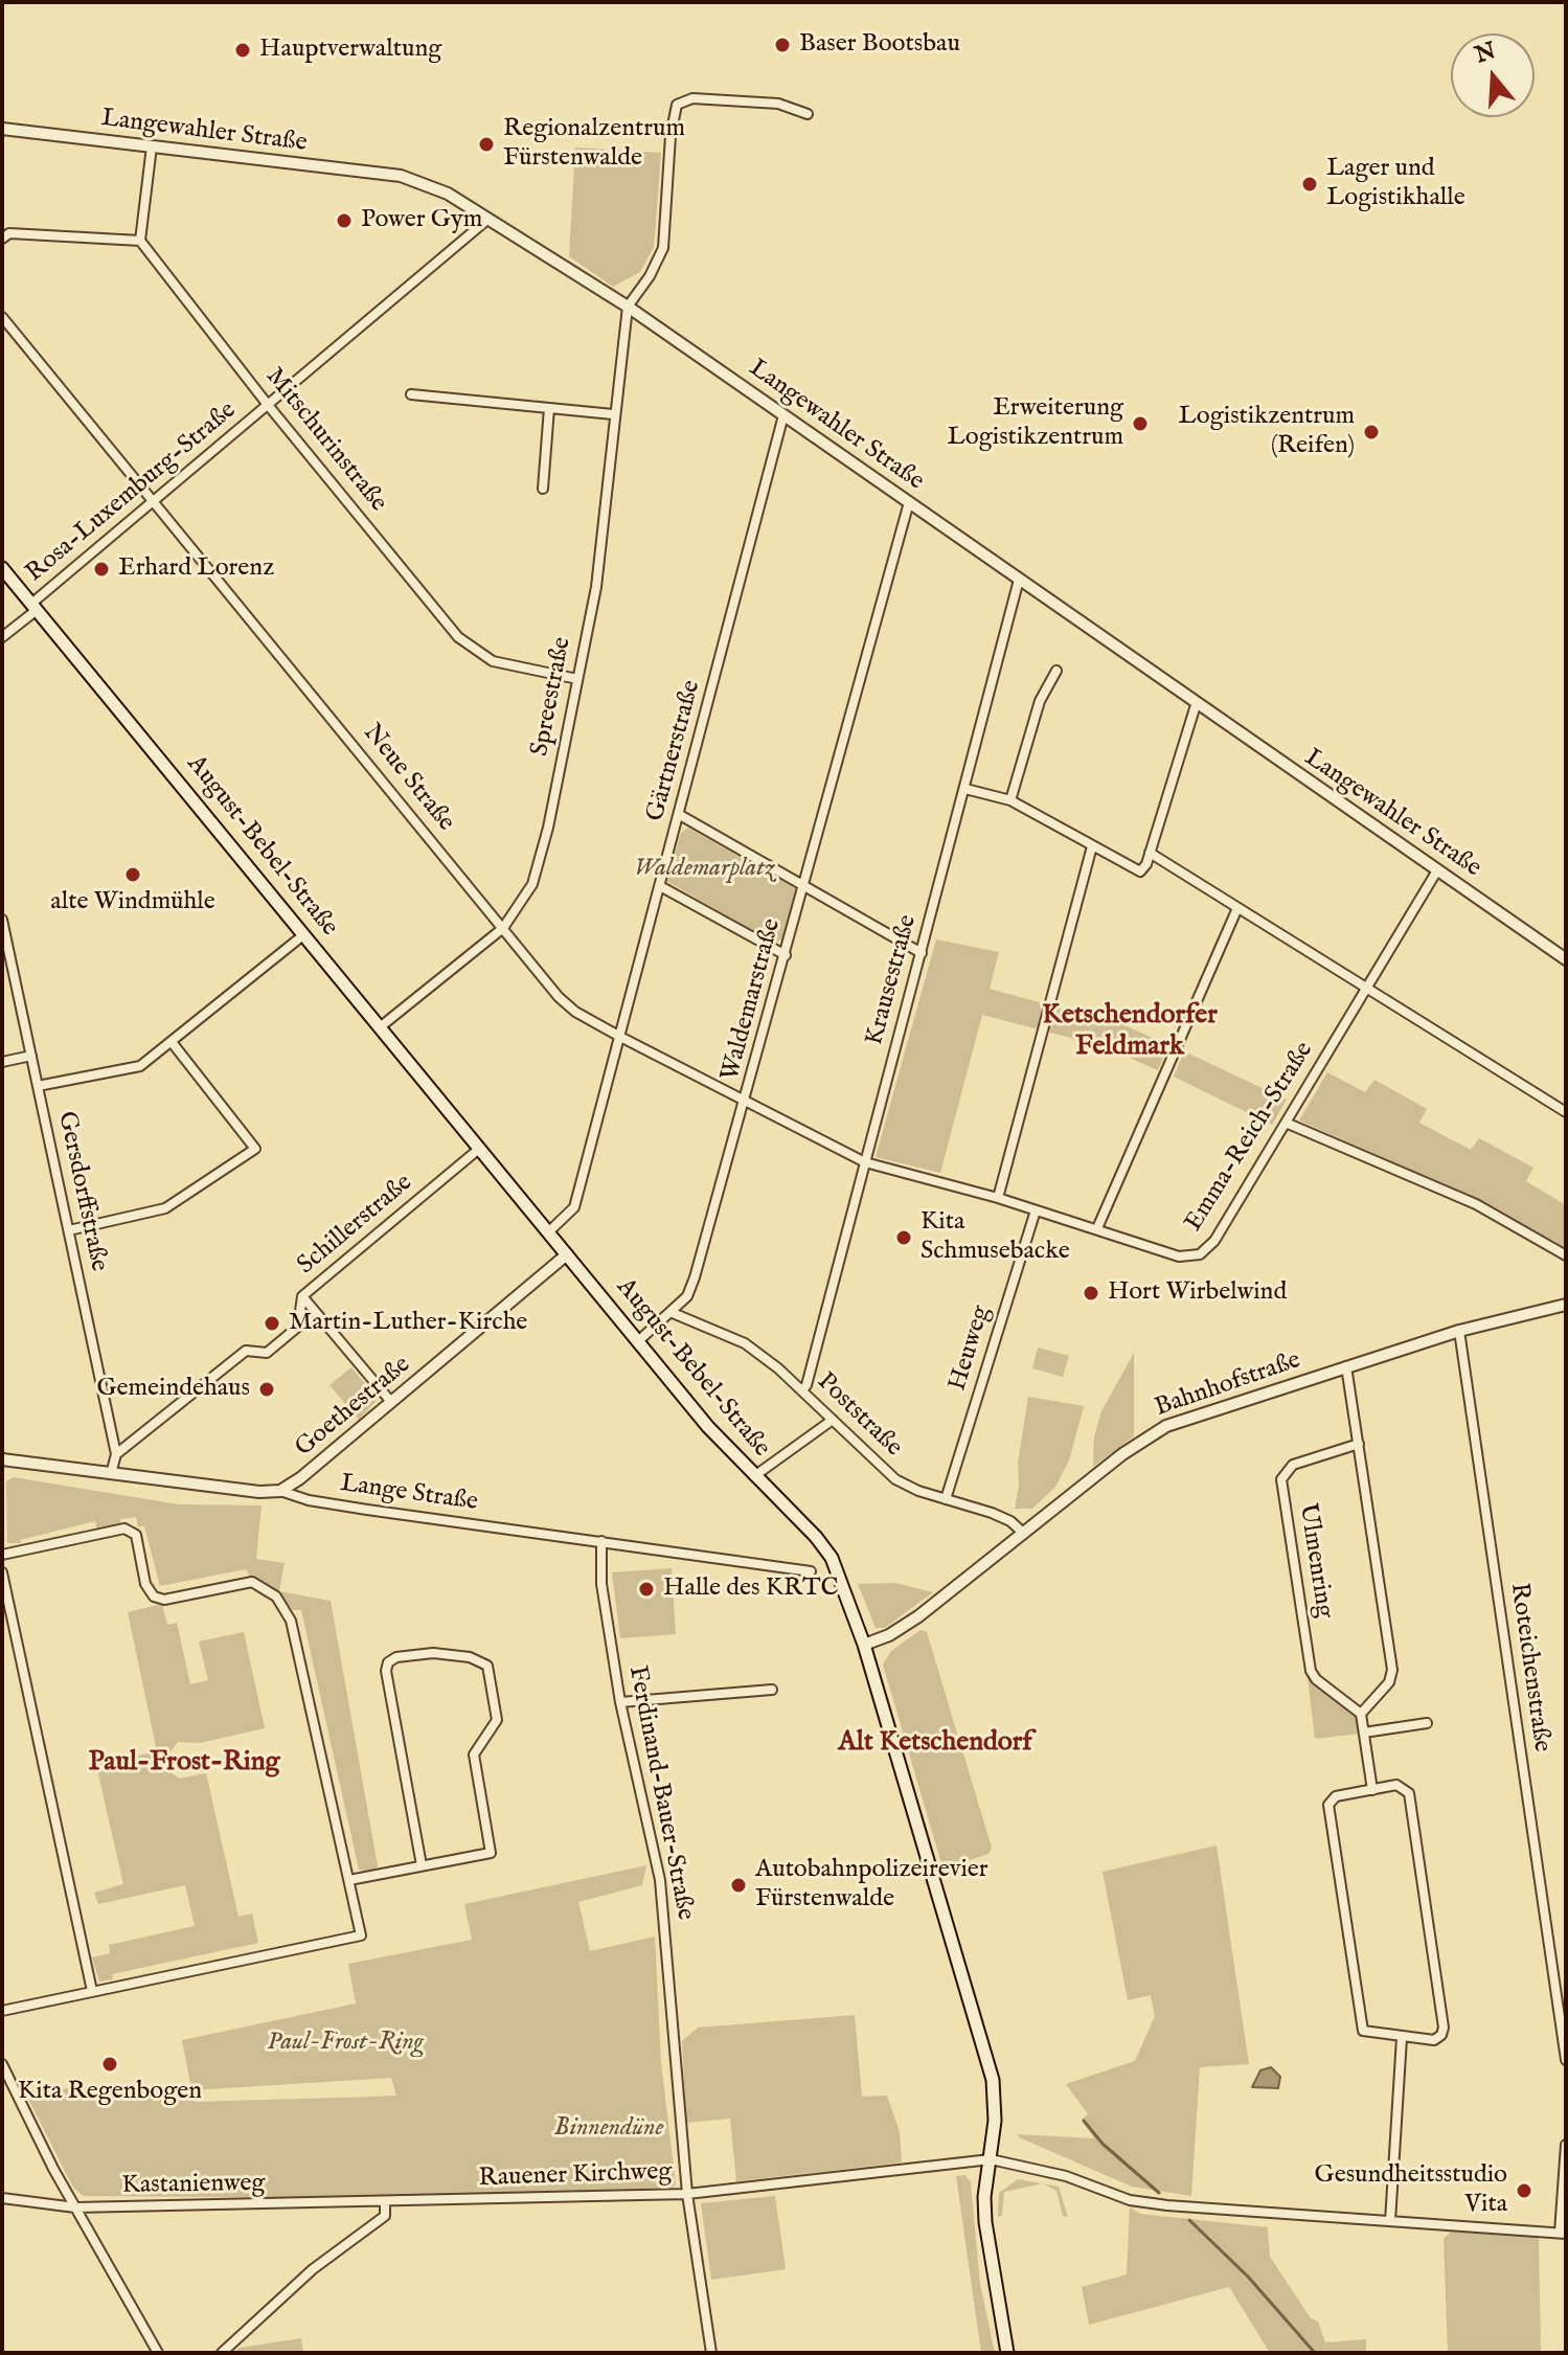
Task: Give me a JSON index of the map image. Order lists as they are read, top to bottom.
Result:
{
  "streets": {
    "main road": ["August-Bebel-Straße"],
    "street": [
      "Langewahler Straße",
      "Mitschurinstraße",
      "Rosa-Luxemburg-Straße",
      "Spreestraße",
      "Gärtnerstraße",
      "Neue Straße",
      "Krausestraße",
      "Waldemarstraße",
      "Emma-Reich-Straße",
      "Gersdorffstraße",
      "Schillerstraße",
      "Heuweg",
      "Bahnhofstraße",
      "Goethestraße",
      "Poststraße",
      "Lange Straße",
      "Ulmenring",
      "Roteichenstraße",
      "Ferdinand-Bauer-Straße",
      "Rauener Kirchweg",
      "Kastanienweg"
    ]
  },
  "crossings": [
    ["Langewahler Straße", "Rosa-Luxemburg-Straße"],
    ["Langewahler Straße", "Spreestraße"],
    ["Langewahler Straße", "Gärtnerstraße"],
    ["Langewahler Straße", "Krausestraße"],
    ["Langewahler Straße", "Waldemarstraße"],
    ["Langewahler Straße", "Emma-Reich-Straße"],
    ["Mitschurinstraße", "Rosa-Luxemburg-Straße"],
    ["Mitschurinstraße", "Spreestraße"],
    ["Rosa-Luxemburg-Straße", "Neue Straße"],
    ["Rosa-Luxemburg-Straße", "August-Bebel-Straße"],
    ["Spreestraße", "Neue Straße"],
    ["Spreestraße", "August-Bebel-Straße"],
    ["Gärtnerstraße", "Neue Straße"],
    ["Gärtnerstraße", "August-Bebel-Straße"],
    ["Neue Straße", "Krausestraße"],
    ["Neue Straße", "Waldemarstraße"],
    ["Neue Straße", "Emma-Reich-Straße"],
    ["August-Bebel-Straße", "Waldemarstraße"],
    ["August-Bebel-Straße", "Schillerstraße"],
    ["August-Bebel-Straße", "Bahnhofstraße"],
    ["August-Bebel-Straße", "Goethestraße"],
    ["August-Bebel-Straße", "Rauener Kirchweg"],
    ["Krausestraße", "Emma-Reich-Straße"],
    ["Krausestraße", "Poststraße"],
    ["Waldemarstraße", "Poststraße"],
    ["Emma-Reich-Straße", "Heuweg"],
    ["Gersdorffstraße", "Schillerstraße"],
    ["Gersdorffstraße", "Lange Straße"],
    ["Heuweg", "Poststraße"],
    ["Bahnhofstraße", "Poststraße"],
    ["Bahnhofstraße", "Roteichenstraße"],
    ["Goethestraße", "Lange Straße"],
    ["Lange Straße", "Ferdinand-Bauer-Straße"],
    ["Ferdinand-Bauer-Straße", "Rauener Kirchweg"],
    ["Rauener Kirchweg", "Kastanienweg"]
  ],
  "districts": ["Ketschendorfer Feldmark", "Alt Ketschendorf", "Paul-Frost-Ring"],
  "parks": ["Waldemarplatz", "Paul-Frost-Ring", "Binnendüne"],
  "places": [
    "Baser Bootsbau",
    "Hauptverwaltung",
    "Regionalzentrum Fürstenwalde",
    "Lager und Logistikhalle",
    "Power Gym",
    "Erweiterung Logistikzentrum",
    "Logistikzentrum (Reifen)",
    "Erhard Lorenz",
    "alte Windmühle",
    "Kita Schmusebacke",
    "Hort Wirbelwind",
    "Martin-Luther-Kirche",
    "Gemeindehaus",
    "Halle des KRTC",
    "Autobahnpolizeirevier Fürstenwalde",
    "Kita Regenbogen",
    "Gesundheitsstudio Vita"
  ],
  "north": "top"
}
